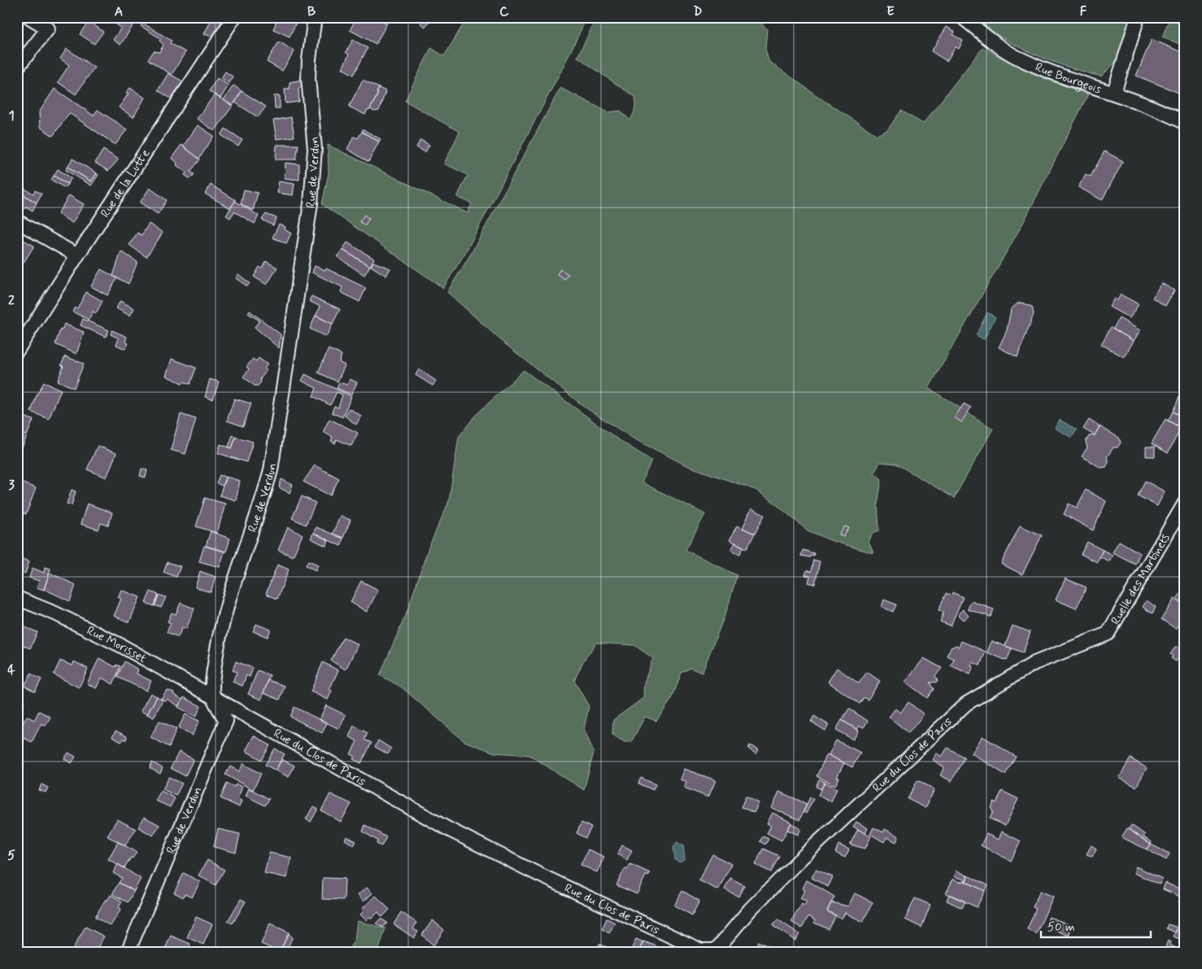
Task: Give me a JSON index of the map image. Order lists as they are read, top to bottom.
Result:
{
  "streets": {
    "street": [
      "Rue Bourgeois",
      "Rue de Verdun",
      "Rue de la Lutte",
      "Ruelle des Martinets",
      "Rue Morisset",
      "Rue du Clos de Paris"
    ]
  },
  "crossings": [
    ["Rue de Verdun", "Rue Morisset"],
    ["Rue de Verdun", "Rue du Clos de Paris"],
    ["Ruelle des Martinets", "Rue du Clos de Paris"],
    ["Rue Morisset", "Rue du Clos de Paris"]
  ],
  "scale_bar": "50 m",
  "grid": {
    "columns": [
      "A",
      "B",
      "C",
      "D",
      "E",
      "F"
    ],
    "rows": [
      "1",
      "2",
      "3",
      "4",
      "5"
    ]
  }
}
